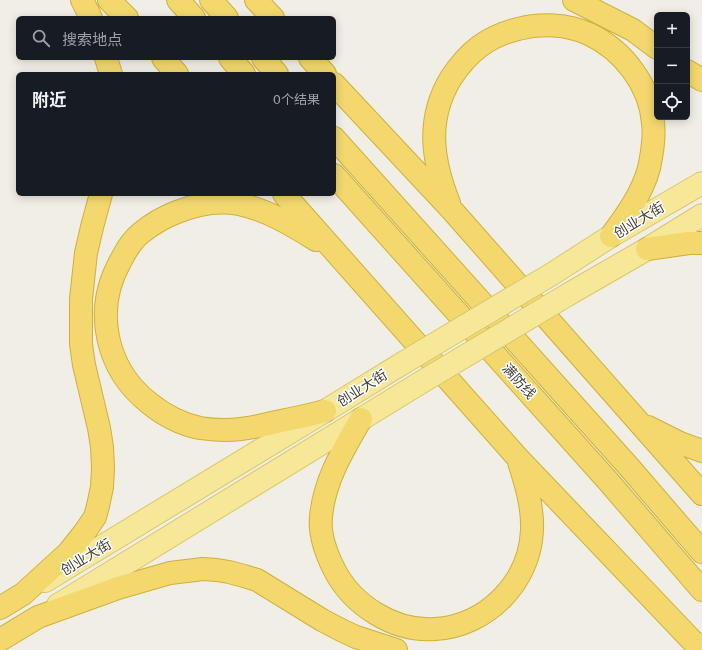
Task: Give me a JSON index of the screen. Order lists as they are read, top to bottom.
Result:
{
  "streets": {
    "highway": ["满防线"],
    "main road": ["创业大街"]
  },
  "page": {
    "map_buttons": ["+", "−"],
    "search": "搜索地点",
    "heading": ["附近", "0个结果"]
  }
}
